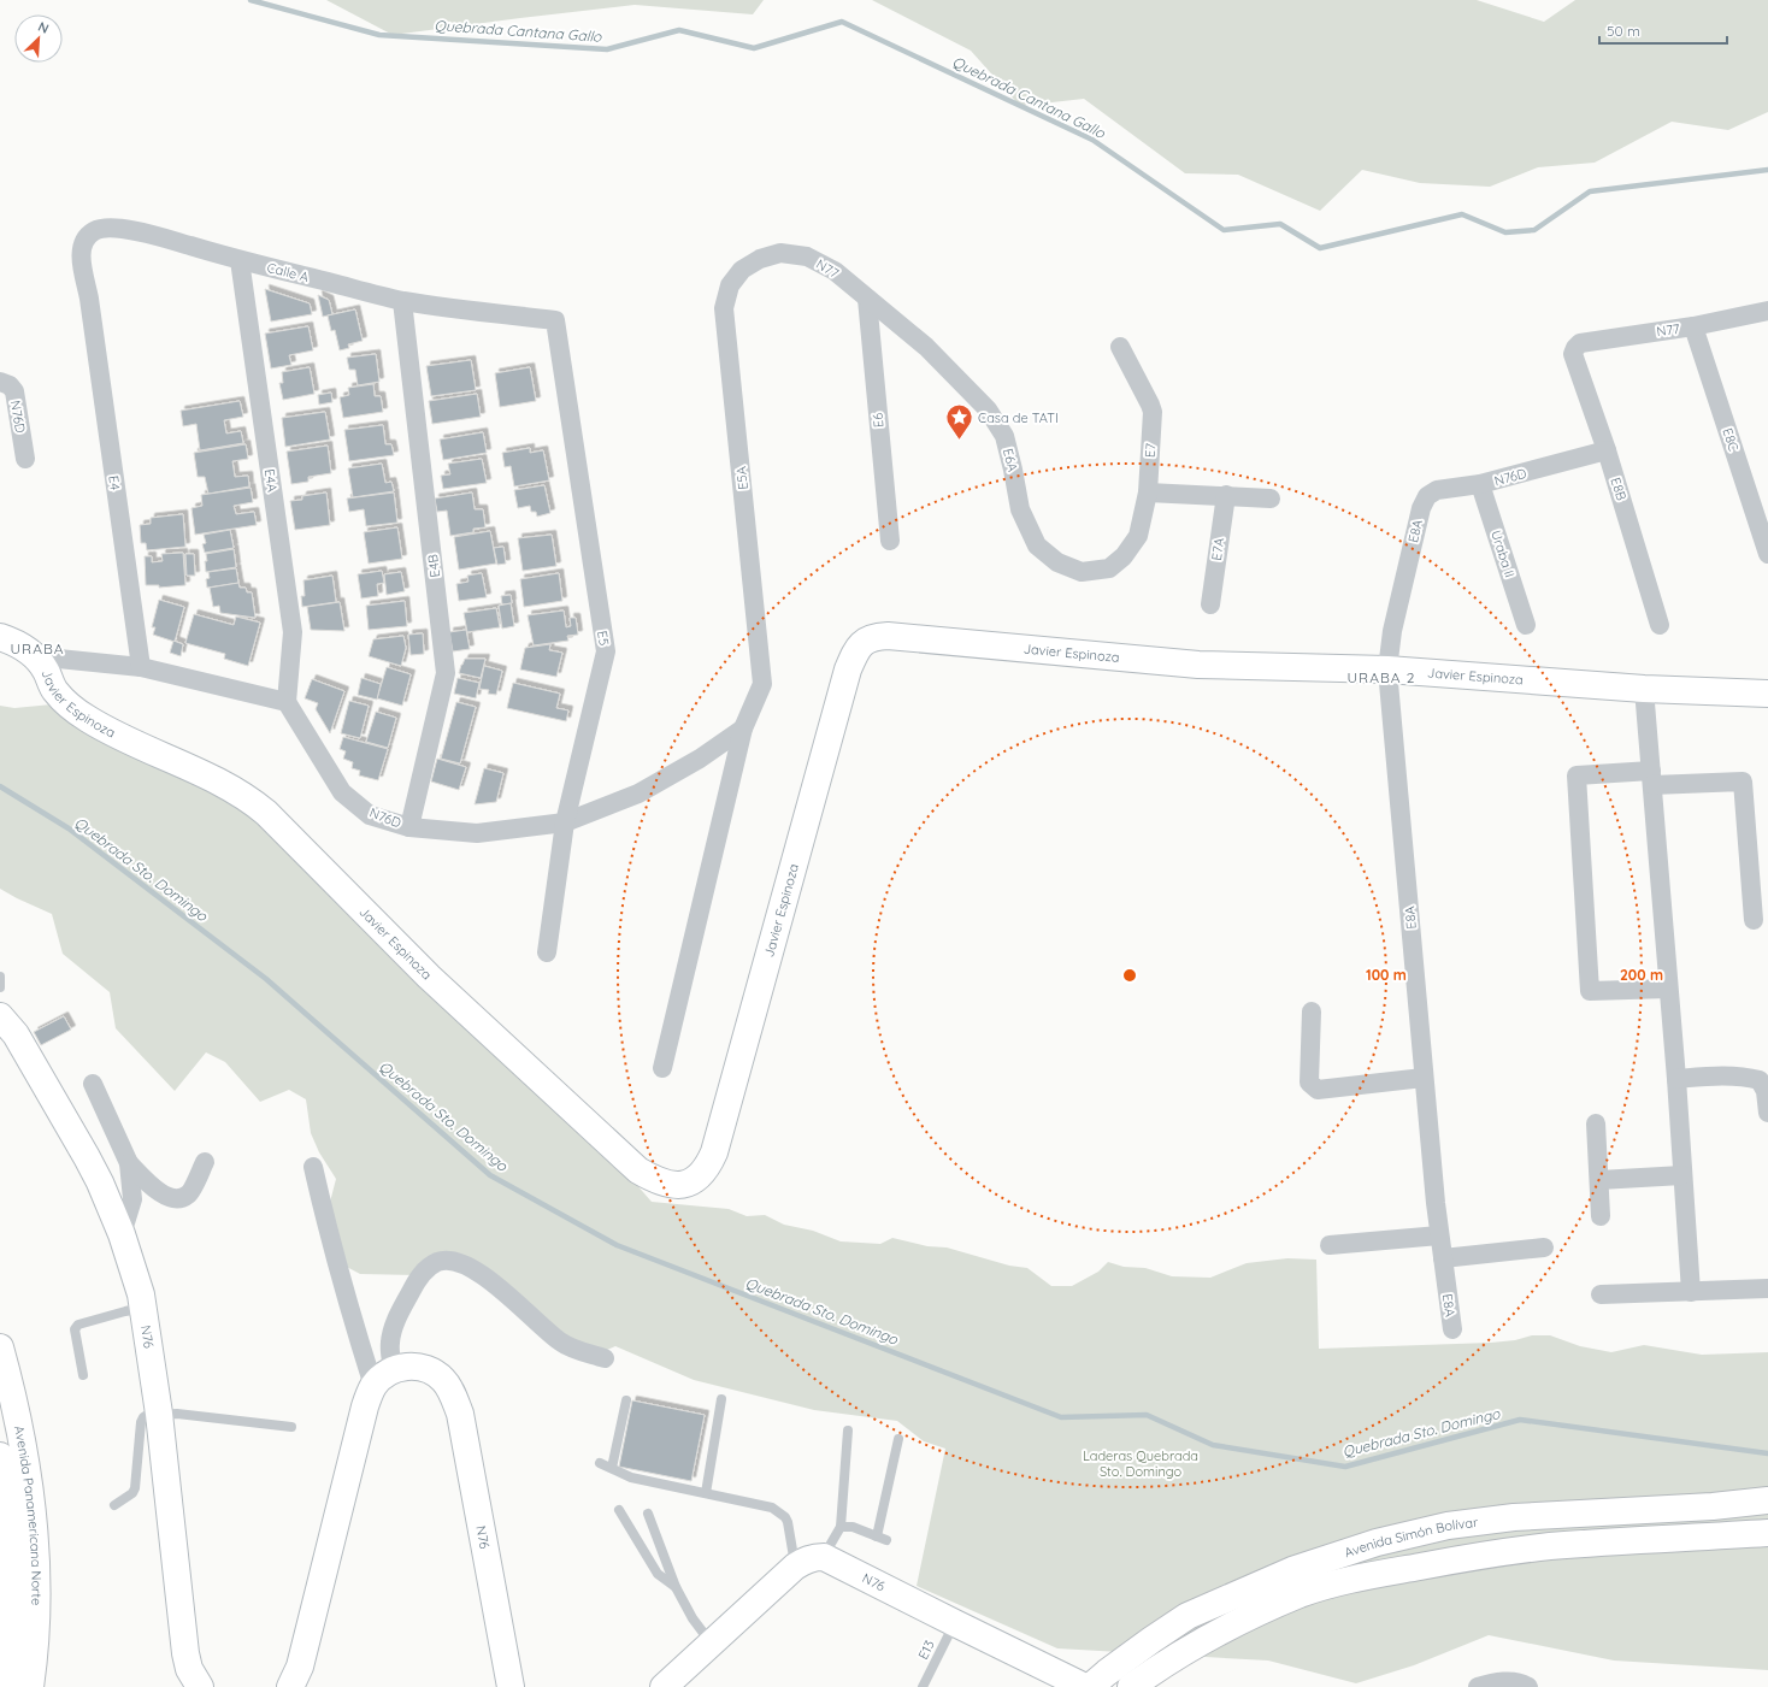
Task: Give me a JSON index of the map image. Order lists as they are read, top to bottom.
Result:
{
  "streets": {
    "main road": [
      "Javier Espinoza",
      "N76",
      "Avenida Panamericana Norte",
      "Avenida Simón Bolívar"
    ],
    "street": [
      "N77",
      "Calle A",
      "N76D",
      "E6",
      "E8C",
      "E7",
      "E6A",
      "E5A",
      "E4A",
      "E4",
      "E8B",
      "E8A",
      "E7A",
      "Uraba II",
      "E4B",
      "E5"
    ],
    "lane": ["E13"]
  },
  "crossings": [
    ["N77", "E6"],
    ["N77", "E8C"],
    ["N77", "E6A"],
    ["N77", "E5A"],
    ["N77", "E8B"],
    ["Calle A", "E4A"],
    ["Calle A", "E4"],
    ["Calle A", "E4B"],
    ["Calle A", "E5"],
    ["N76D", "E5A"],
    ["N76D", "E4A"],
    ["N76D", "E8B"],
    ["N76D", "E8A"],
    ["N76D", "Uraba II"],
    ["N76D", "E4B"],
    ["N76D", "E5"],
    ["E6", "E6A"],
    ["E7", "E6A"],
    ["E8A", "Javier Espinoza"],
    ["N76", "E13"]
  ],
  "districts": ["URABA", "URABA 2"],
  "water": ["Quebrada Cantana Gallo", "Quebrada Sto. Domingo"],
  "parks": ["Laderas Quebrada Sto. Domingo"],
  "places": {
    "place": ["Casa de TATI"]
  },
  "scale_bar": "50 m",
  "north": "top right",
  "rings": ["100 m", "200 m"]
}
